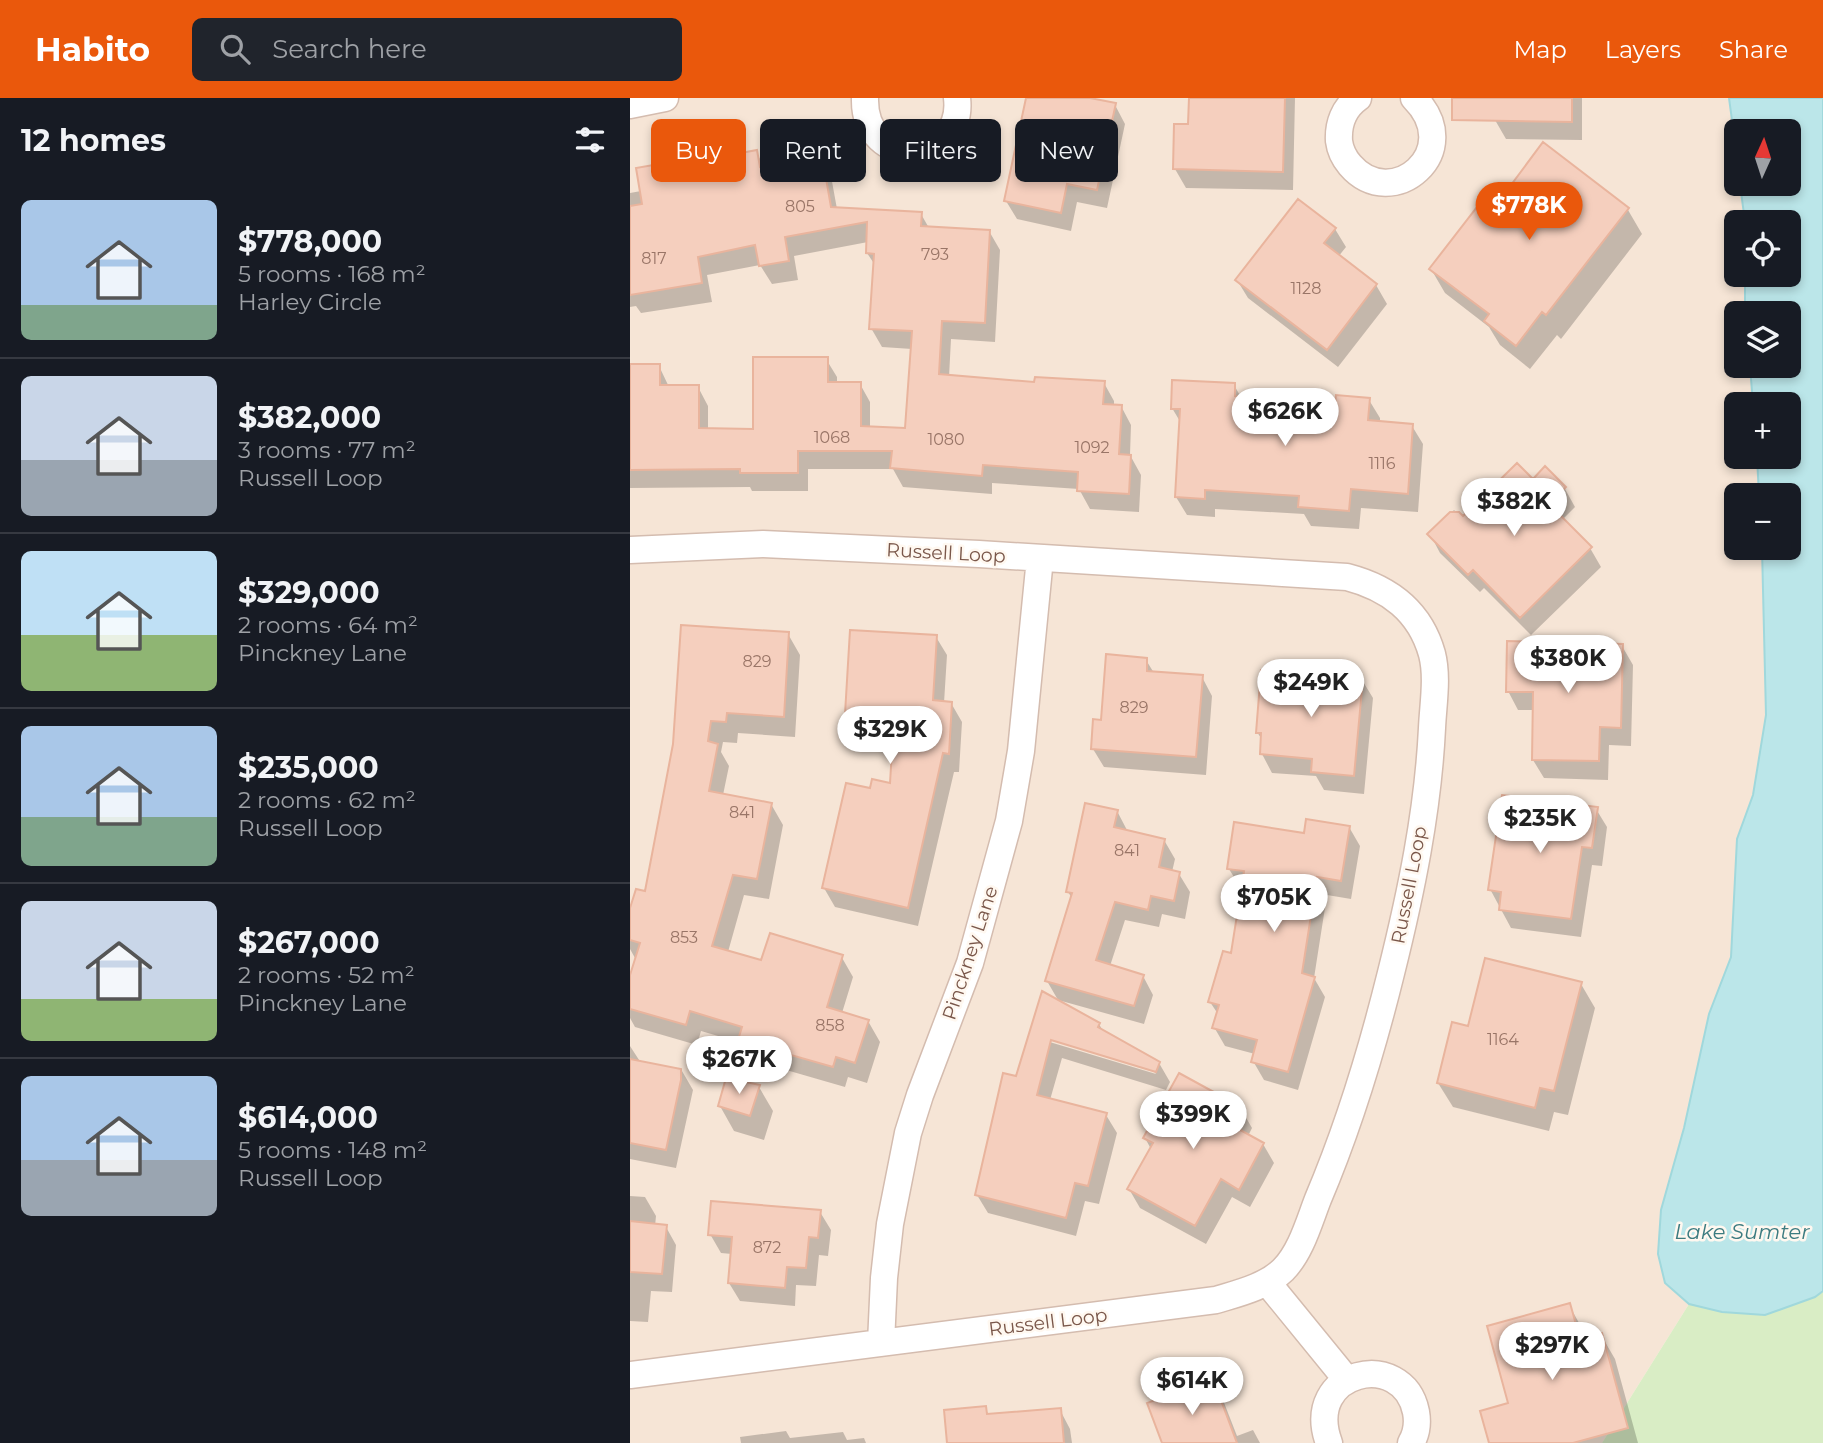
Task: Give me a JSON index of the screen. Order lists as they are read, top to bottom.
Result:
{
  "streets": {
    "street": ["Russell Loop", "Pinckney Lane"]
  },
  "crossings": [
    ["Russell Loop", "Pinckney Lane"]
  ],
  "water": ["Lake Sumter"],
  "house_numbers": [
    "805",
    "793",
    "817",
    "1128",
    "1068",
    "1080",
    "1092",
    "1116",
    "829",
    "829",
    "841",
    "841",
    "853",
    "858",
    "1164",
    "872"
  ],
  "north": "top",
  "page": {
    "header": "Habito",
    "search": "Search here",
    "nav": ["Map", "Layers", "Share"],
    "heading": "12 homes",
    "map_buttons": ["+", "−"],
    "chip": [
      "Buy",
      "Rent",
      "Filters",
      "New"
    ],
    "list": [
      {
        "name": "$778,000",
        "note": "5 rooms · 168 m² · Harley Circle"
      },
      {
        "name": "$382,000",
        "note": "3 rooms · 77 m² · Russell Loop"
      },
      {
        "name": "$329,000",
        "note": "2 rooms · 64 m² · Pinckney Lane"
      },
      {
        "name": "$235,000",
        "note": "2 rooms · 62 m² · Russell Loop"
      },
      {
        "name": "$267,000",
        "note": "2 rooms · 52 m² · Pinckney Lane"
      },
      {
        "name": "$614,000",
        "note": "5 rooms · 148 m² · Russell Loop"
      }
    ],
    "price": [
      "$778K",
      "$626K",
      "$382K",
      "$380K",
      "$249K",
      "$329K",
      "$235K",
      "$705K",
      "$267K",
      "$399K",
      "$297K",
      "$614K"
    ]
  }
}
